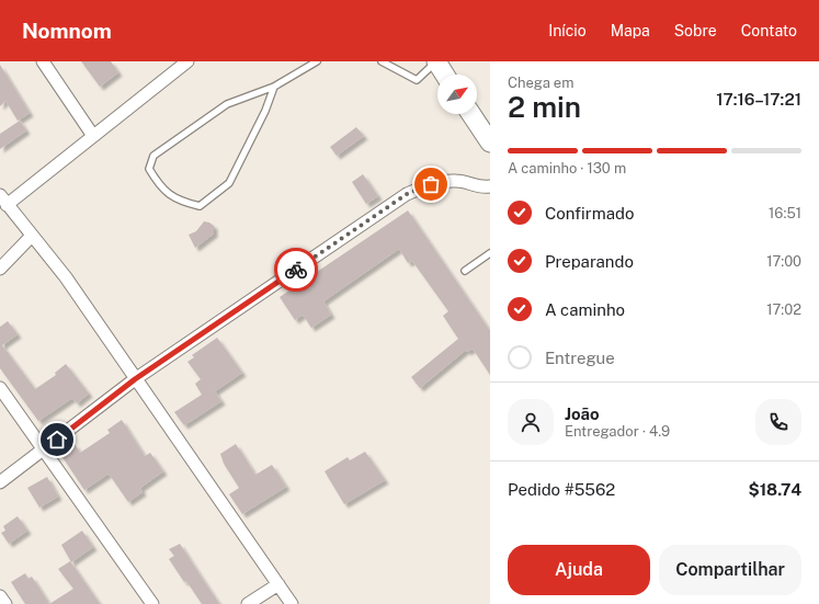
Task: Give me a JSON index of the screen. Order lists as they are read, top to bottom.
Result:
{
  "north": "top right",
  "page": {
    "header": "Nomnom",
    "nav": [
      "Início",
      "Mapa",
      "Sobre",
      "Contato"
    ],
    "heading": ["2 min", "Chega em", "17:16–17:21"],
    "panel": [
      "João",
      "Entregador · 4.9",
      "Pedido #5562",
      "$18.74"
    ],
    "bar": "A caminho · 130 m",
    "list": [
      ["Confirmado", "16:51"],
      ["Preparando", "17:00"],
      ["A caminho", "17:02"],
      "Entregue"
    ],
    "buttons": ["Ajuda", "Compartilhar"]
  }
}
